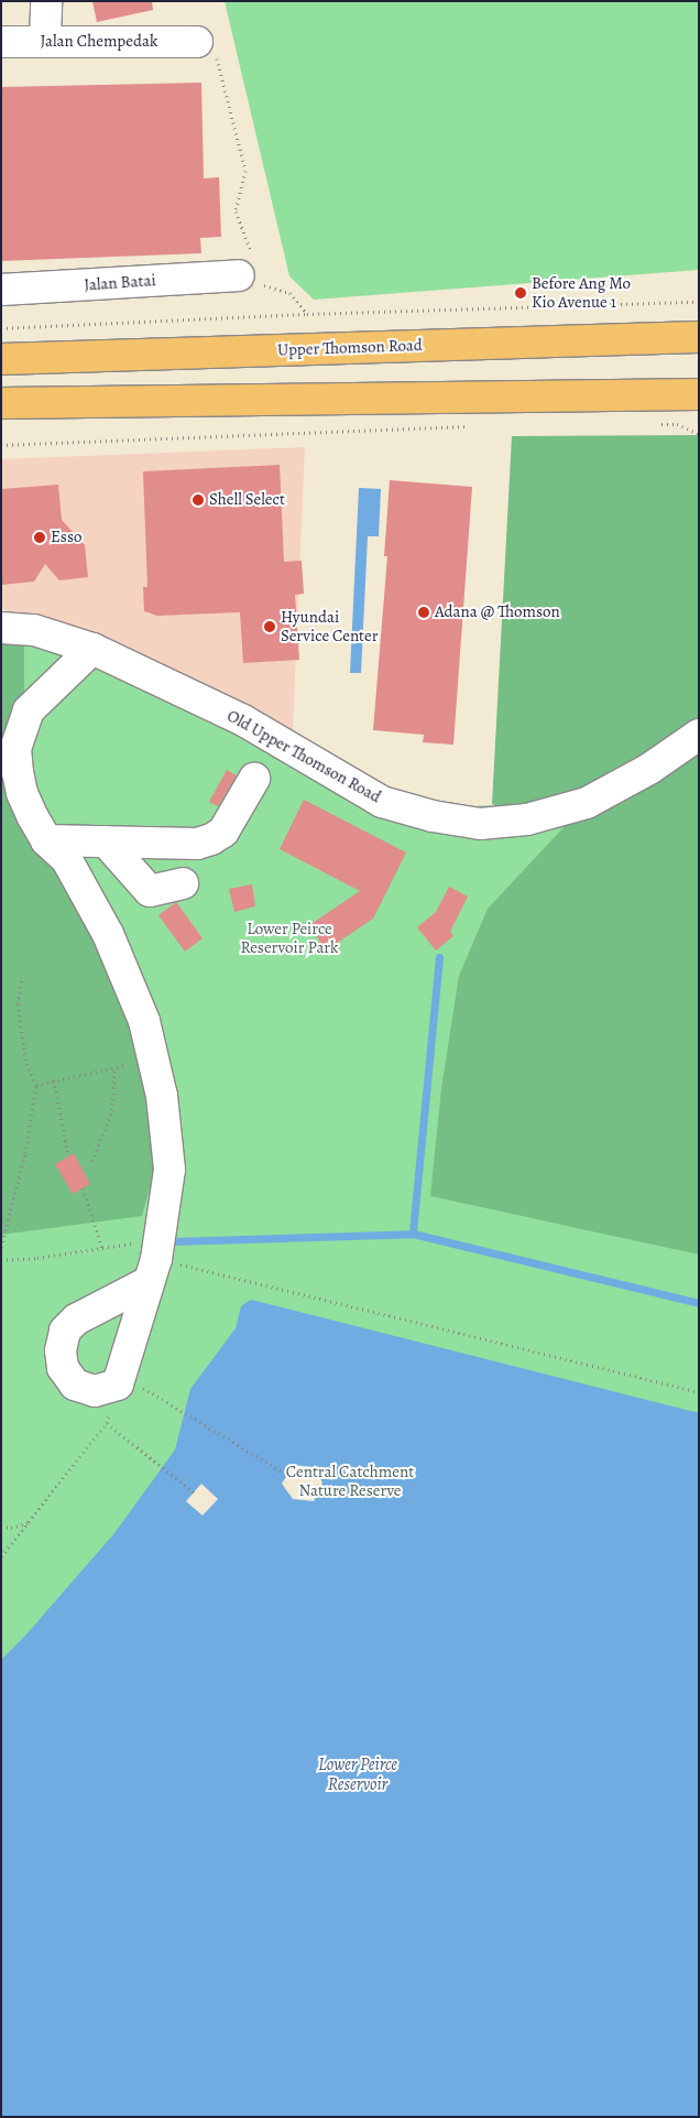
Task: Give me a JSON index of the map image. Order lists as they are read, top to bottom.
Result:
{
  "streets": {
    "main road": ["Upper Thomson Road"],
    "street": ["Jalan Chempedak", "Jalan Batai", "Old Upper Thomson Road"]
  },
  "water": ["Lower Peirce Reservoir"],
  "parks": ["Lower Peirce Reservoir Park", "Central Catchment Nature Reserve"],
  "places": [
    "Before Ang Mo Kio Avenue 1",
    "Shell Select",
    "Esso",
    "Adana @ Thomson",
    "Hyundai Service Center"
  ]
}
